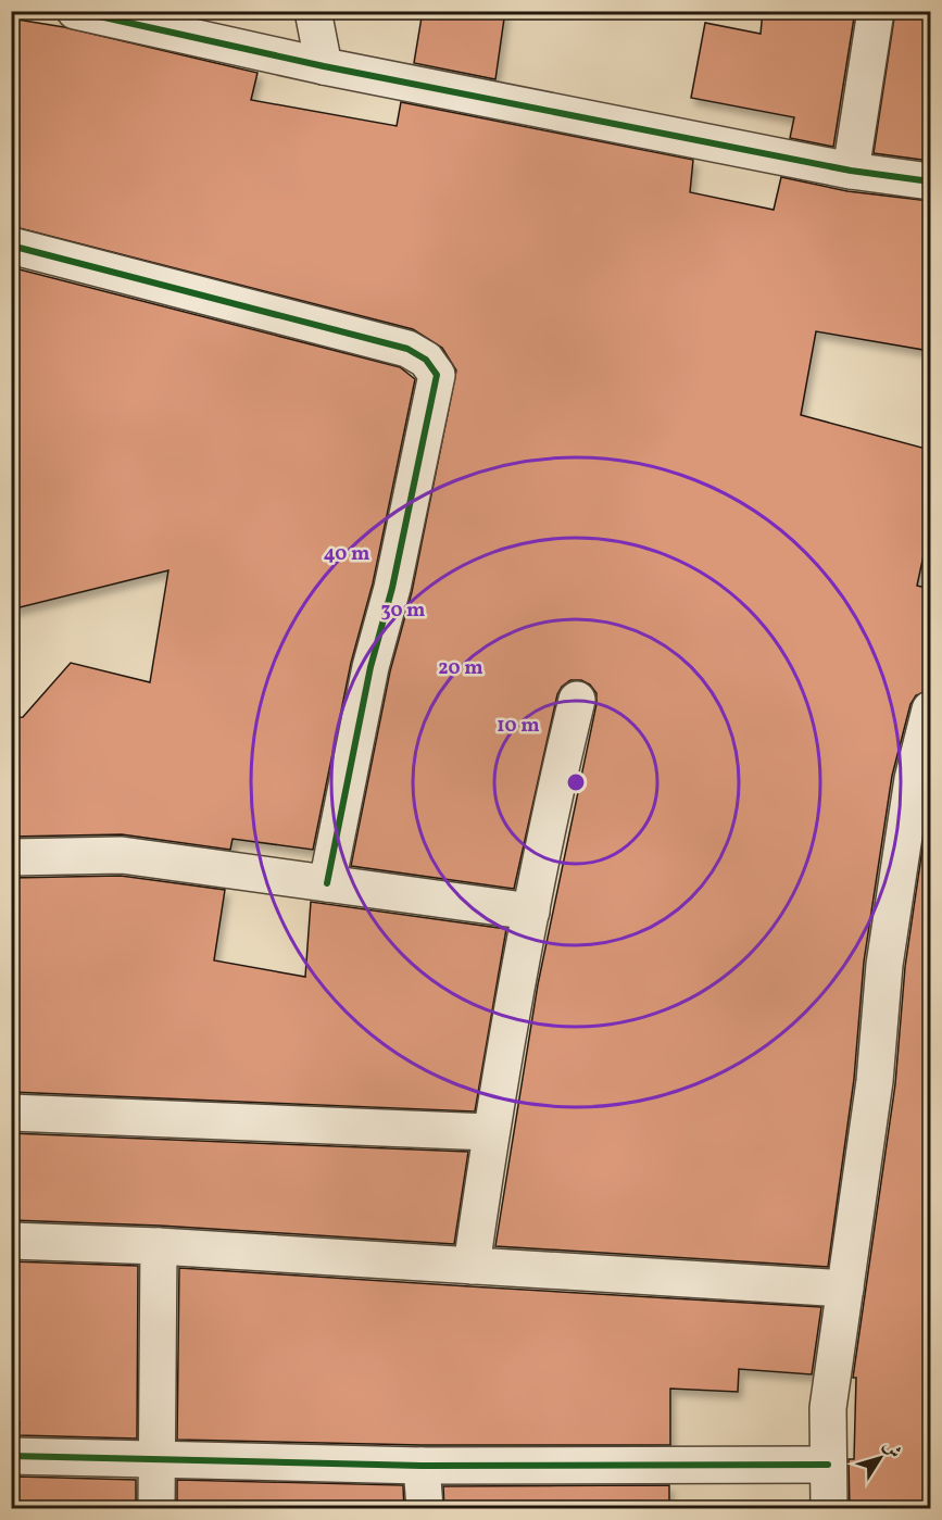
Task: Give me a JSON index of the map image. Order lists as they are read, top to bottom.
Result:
{
  "north": "top right",
  "rings": [
    "40 m",
    "30 m",
    "20 m",
    "10 m"
  ]
}
